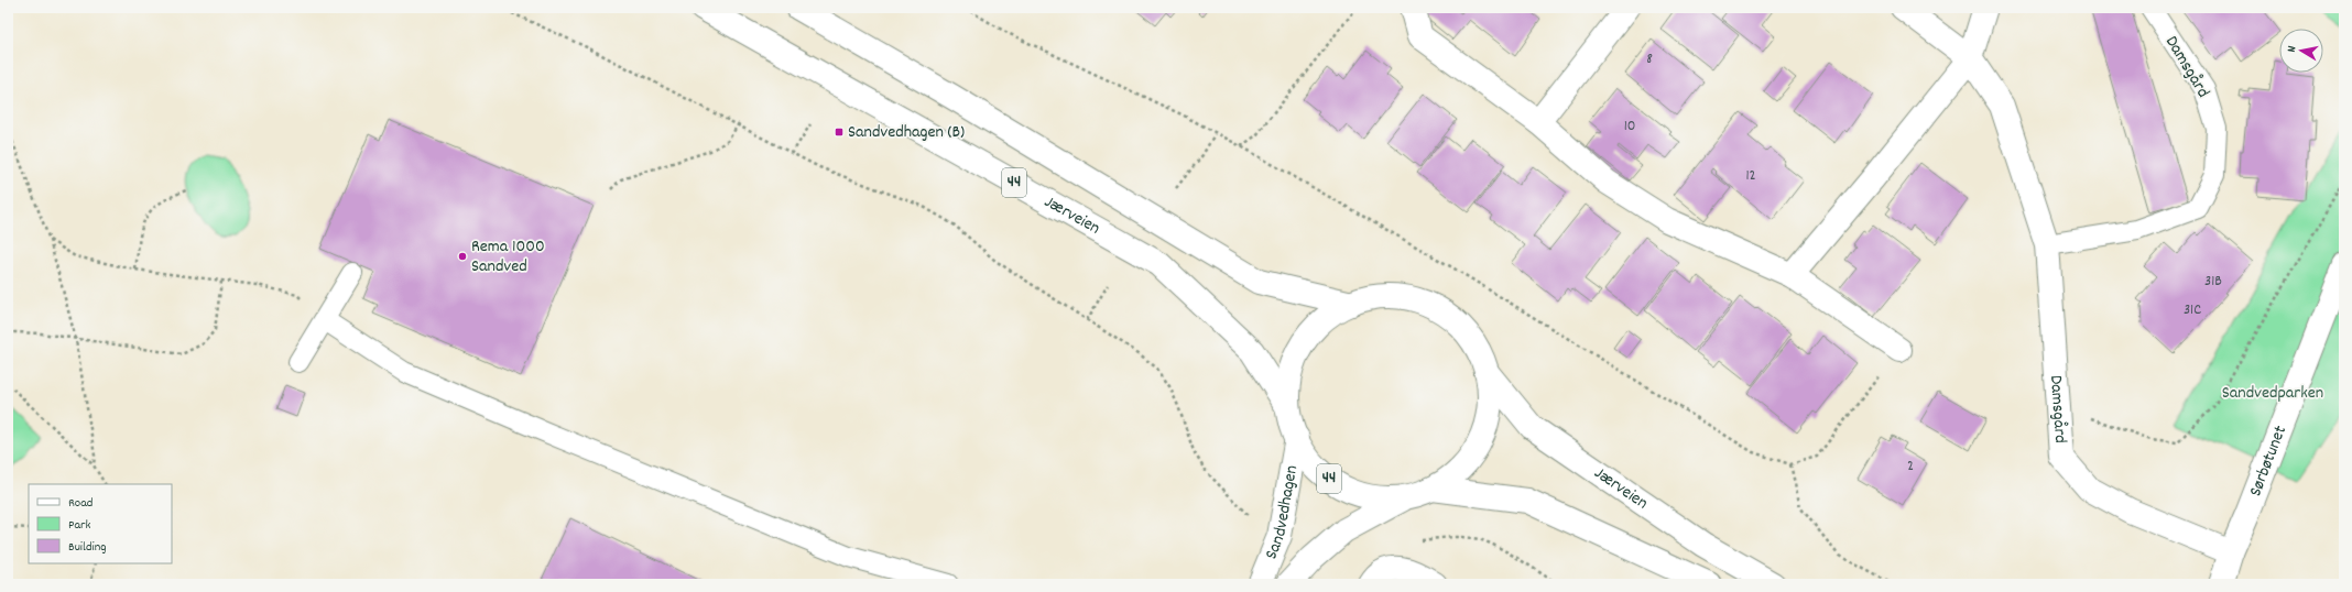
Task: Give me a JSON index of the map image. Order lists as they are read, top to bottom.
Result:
{
  "streets": {
    "main road": [
      "Damsgård",
      "44",
      "Jærveien",
      "Sørbøtunet",
      "Sandvedhagen"
    ]
  },
  "crossings": [
    ["Damsgård", "Sørbøtunet"],
    ["44", "Jærveien"],
    ["44", "Sandvedhagen"]
  ],
  "parks": ["Sandvedparken"],
  "places": {
    "transit": ["Sandvedhagen (B)"],
    "other": ["Rema 1000 Sandved"]
  },
  "house_numbers": [
    "8",
    "10",
    "12",
    "31B",
    "31C",
    "2"
  ],
  "legend": ["Road", "Park", "Building"],
  "north": "left"
}
